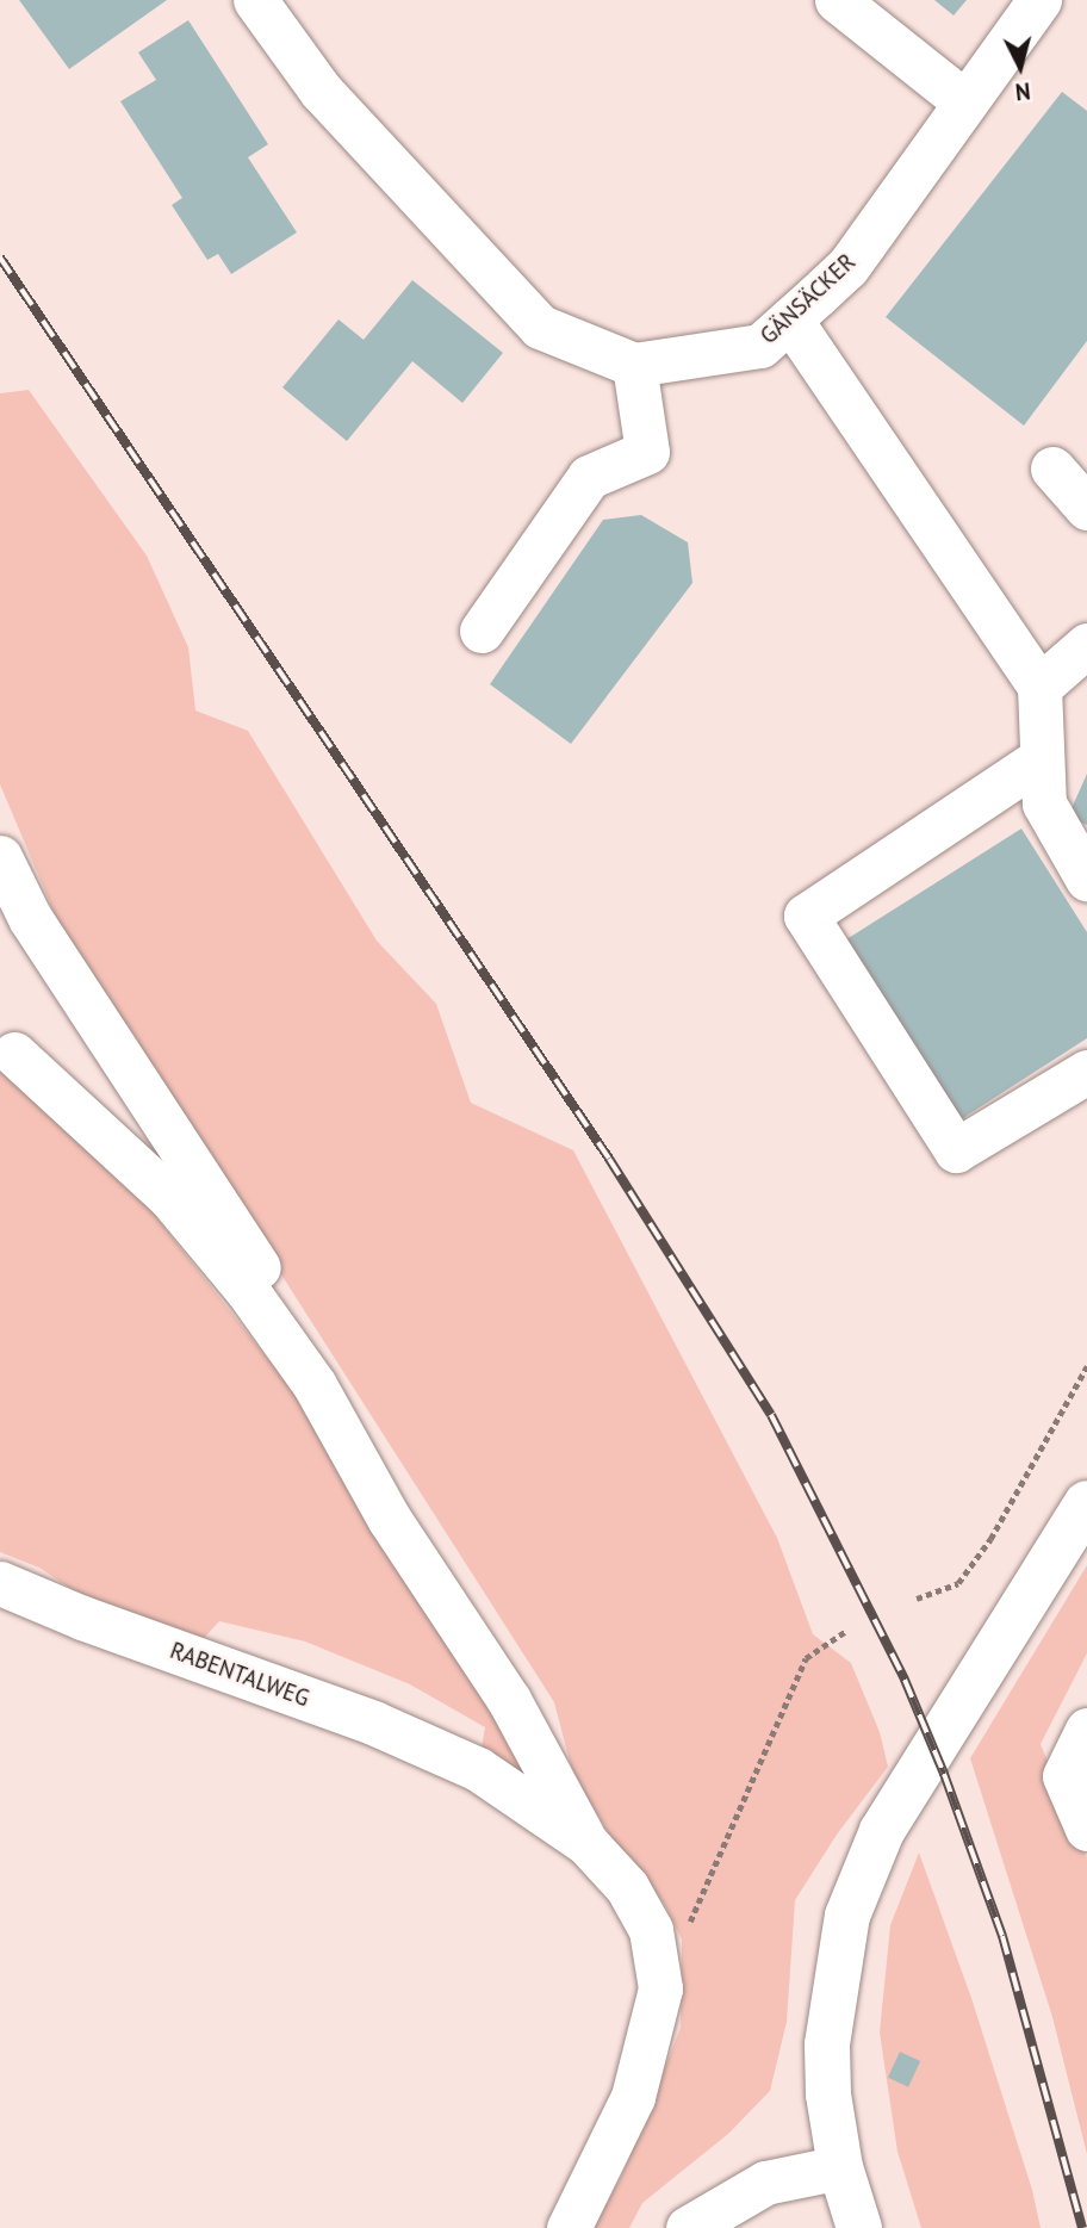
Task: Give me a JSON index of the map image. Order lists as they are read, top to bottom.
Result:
{
  "streets": {
    "street": ["GÄNSÄCKER", "RABENTALWEG"]
  },
  "north": "bottom"
}
